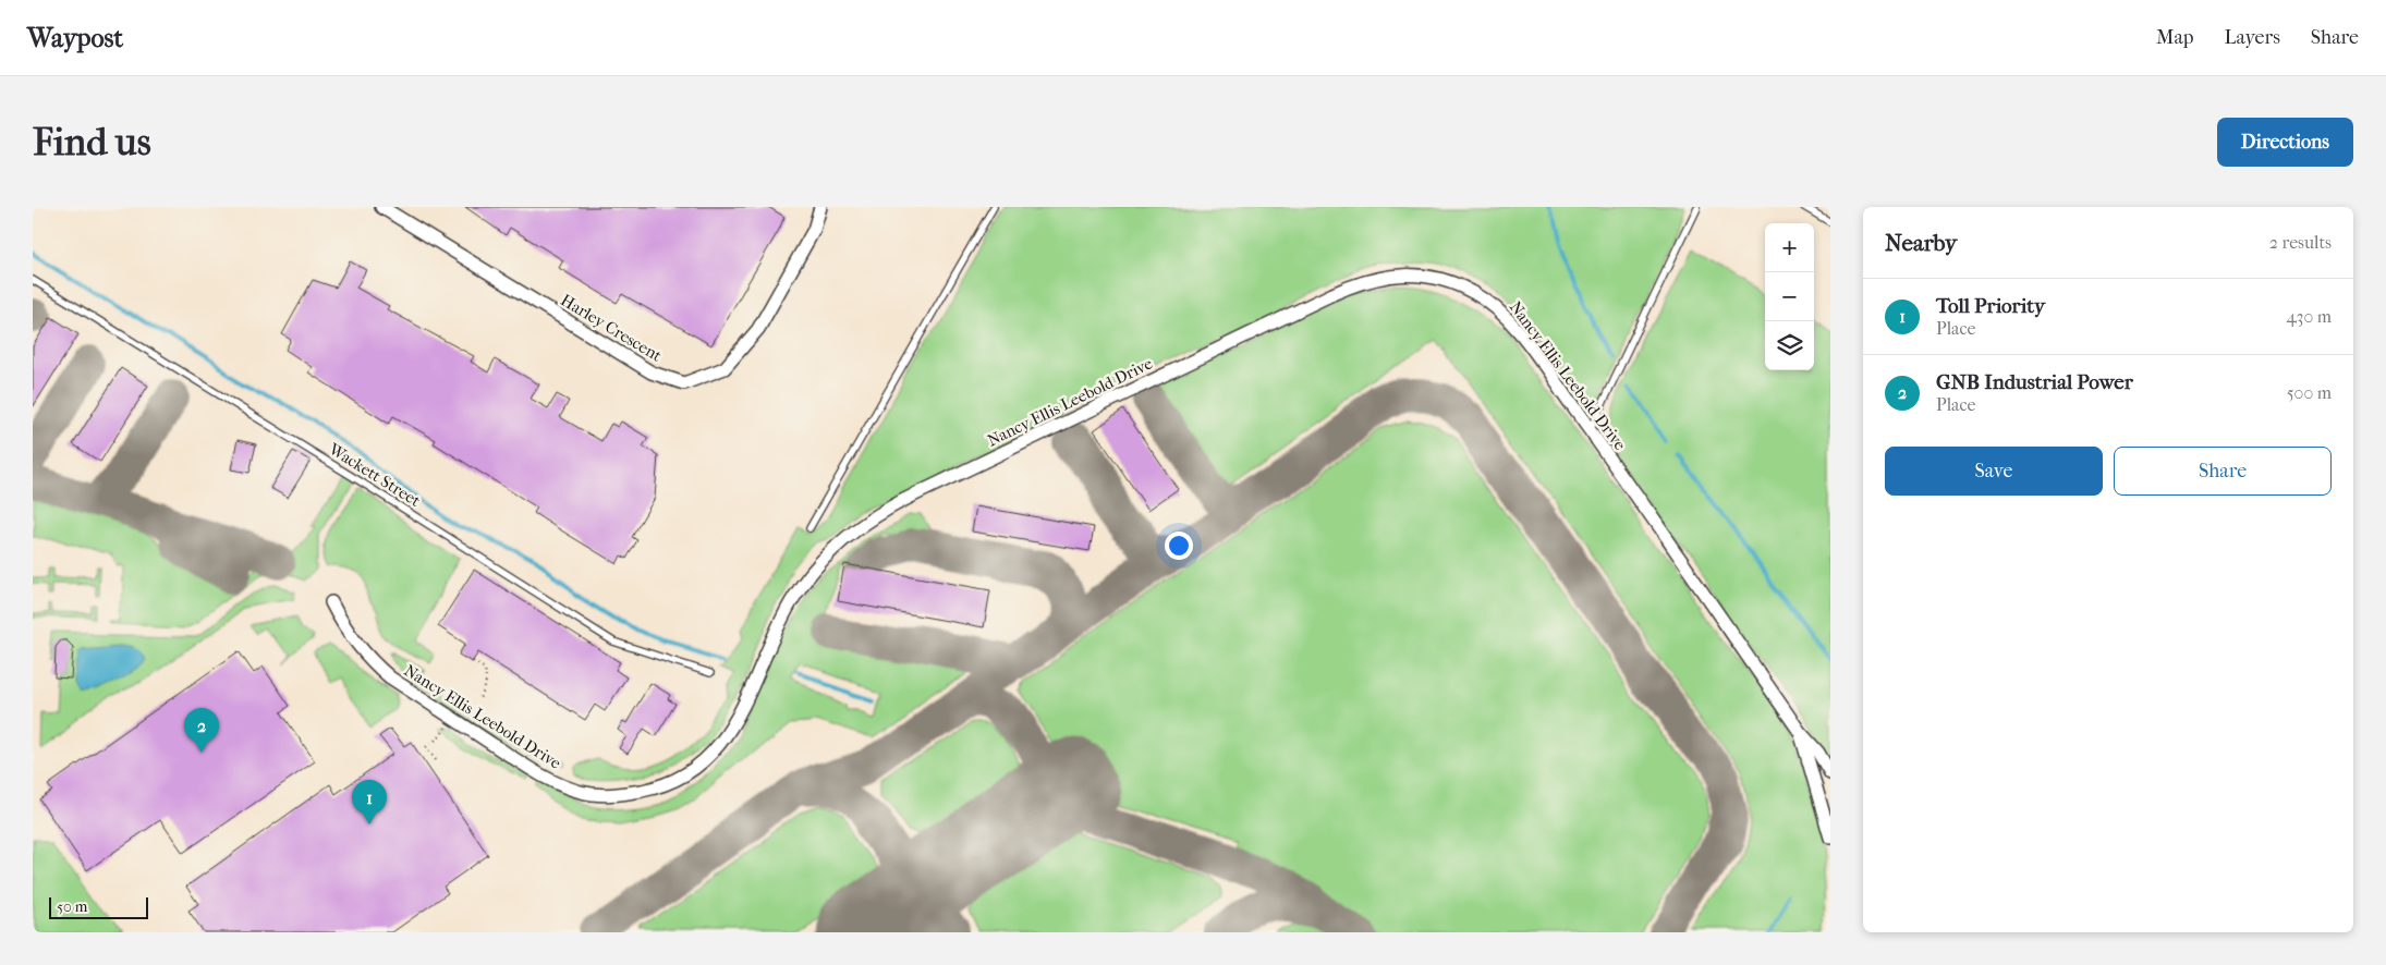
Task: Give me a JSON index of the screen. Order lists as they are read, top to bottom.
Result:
{
  "streets": {
    "street": ["Harley Crescent", "Nancy Ellis Leebold Drive"],
    "lane": ["Wackett Street"]
  },
  "scale_bar": "50 m",
  "page": {
    "header": "Waypost",
    "nav": ["Map", "Layers", "Share"],
    "buttons": [
      "Directions",
      ["Save", "Share"]
    ],
    "title": "Find us",
    "heading": ["Nearby", "2 results"],
    "map_buttons": ["+", "−"],
    "list": [
      {
        "mark": "1",
        "name": "Toll Priority",
        "note": "Place",
        "value": "430 m"
      },
      {
        "mark": "2",
        "name": "GNB Industrial Power",
        "note": "Place",
        "value": "500 m"
      }
    ],
    "pins": ["2", "1"],
    "scale": "50 m"
  }
}
